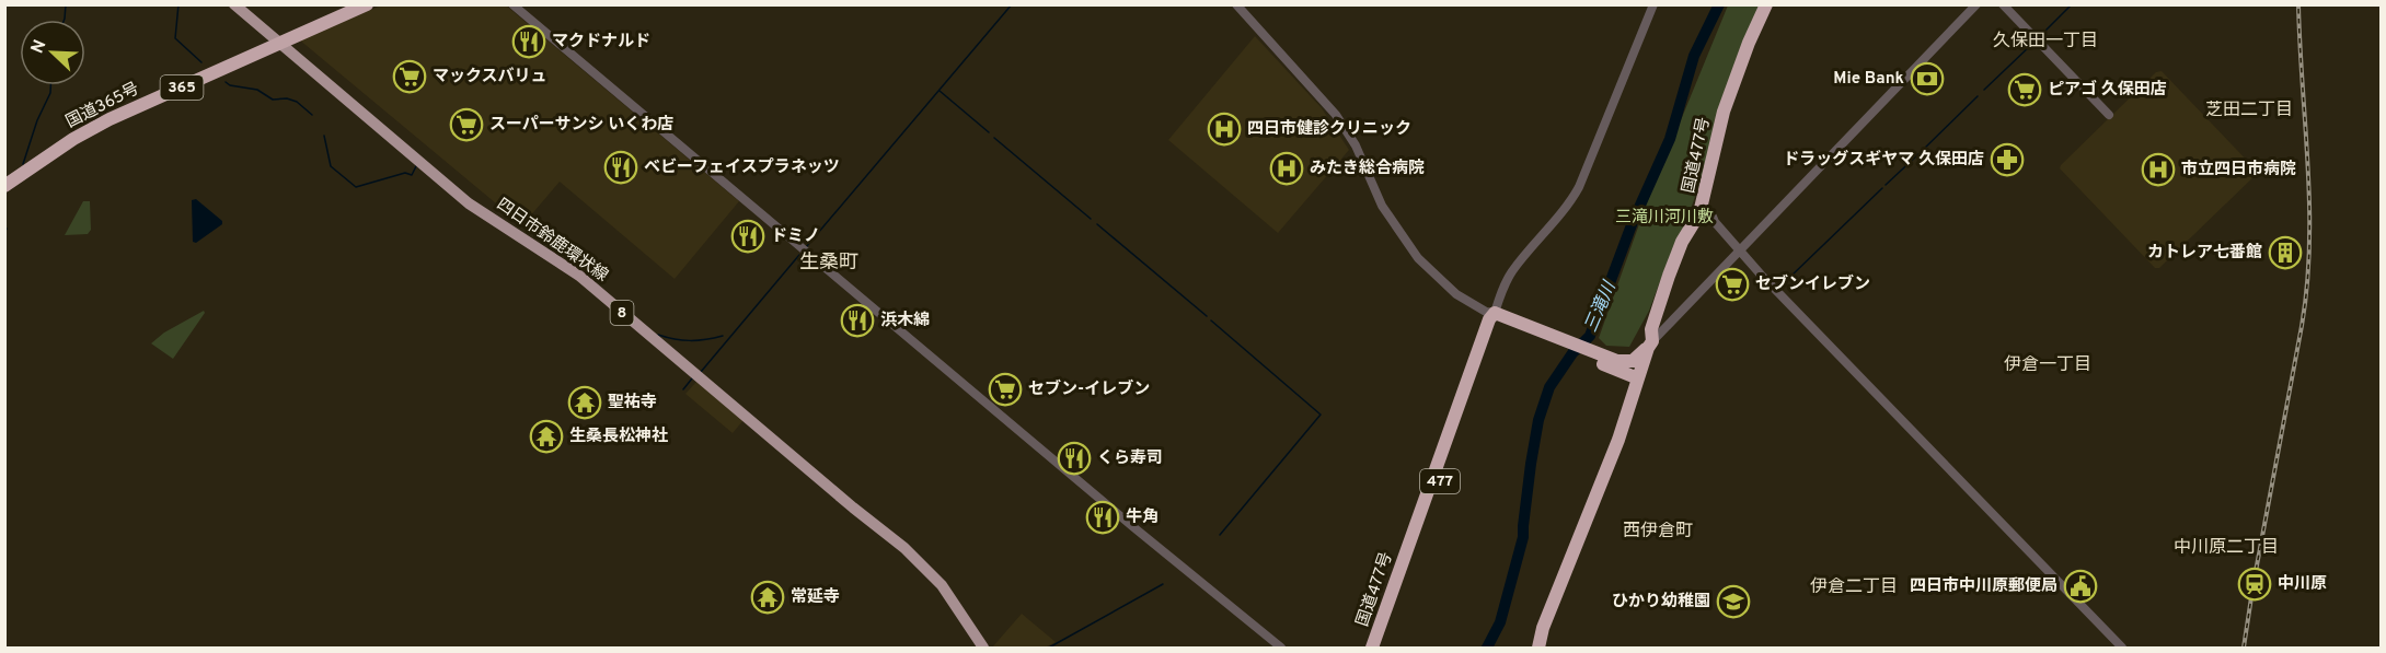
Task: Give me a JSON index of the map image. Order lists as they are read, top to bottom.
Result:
{
  "streets": {
    "highway": [
      "365",
      "国道365号",
      "国道477号",
      "477"
    ],
    "main road": ["四日市鈴鹿環状線", "8"]
  },
  "crossings": [
    ["国道365号", "四日市鈴鹿環状線"]
  ],
  "districts": [
    "久保田一丁目",
    "芝田二丁目",
    "生桑町",
    "伊倉一丁目",
    "西伊倉町",
    "中川原二丁目",
    "伊倉二丁目"
  ],
  "water": ["三滝川"],
  "parks": ["三滝川河川敷"],
  "places": {
    "restaurant": [
      "マクドナルド",
      "ベビーフェイスプラネッツ",
      "ドミノ",
      "浜木綿",
      "くら寿司",
      "牛角"
    ],
    "supermarket": [
      "マックスバリュ",
      "ピアゴ 久保田店",
      "スーパーサンシ いくわ店",
      "セブンイレブン",
      "セブン-イレブン"
    ],
    "bank": ["Mie Bank"],
    "hospital": ["四日市健診クリニック", "みたき総合病院", "市立四日市病院"],
    "pharmacy": ["ドラッグスギヤマ 久保田店"],
    "building": ["カトレア七番館"],
    "temple": ["聖祐寺", "生桑長松神社", "常延寺"],
    "station": ["中川原"],
    "public building": ["四日市中川原郵便局"],
    "school or university": ["ひかり幼稚園"]
  },
  "north": "top left"
}
